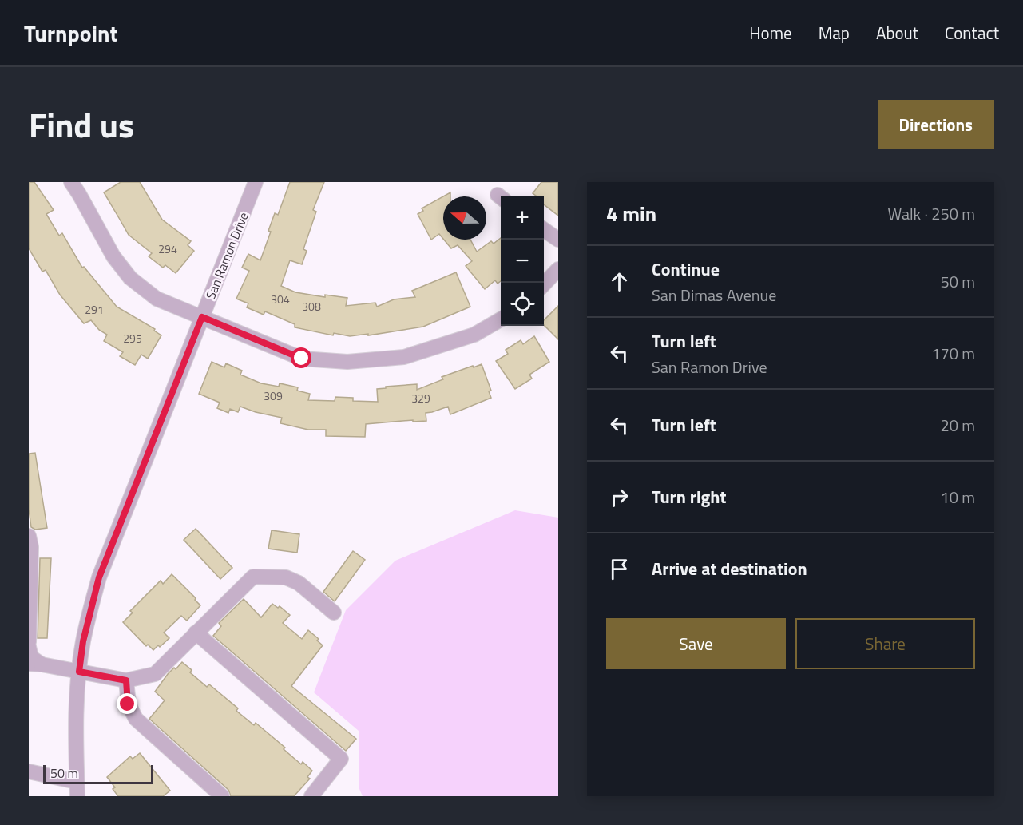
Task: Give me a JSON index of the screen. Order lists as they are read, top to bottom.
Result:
{
  "streets": {
    "street": ["San Ramon Drive"]
  },
  "house_numbers": [
    "294",
    "304",
    "308",
    "291",
    "295",
    "309",
    "329"
  ],
  "scale_bar": "50 m",
  "north": "left",
  "page": {
    "header": "Turnpoint",
    "nav": [
      "Home",
      "Map",
      "About",
      "Contact"
    ],
    "title": "Find us",
    "buttons": [
      "Directions",
      ["Save", "Share"]
    ],
    "heading": ["4 min", "Walk · 250 m"],
    "map_buttons": ["+", "−"],
    "list": [
      ["Continue", "San Dimas Avenue", "50 m"],
      ["Turn left", "San Ramon Drive", "170 m"],
      ["Turn left", "20 m"],
      ["Turn right", "10 m"],
      "Arrive at destination"
    ],
    "scale": "50 m"
  }
}
